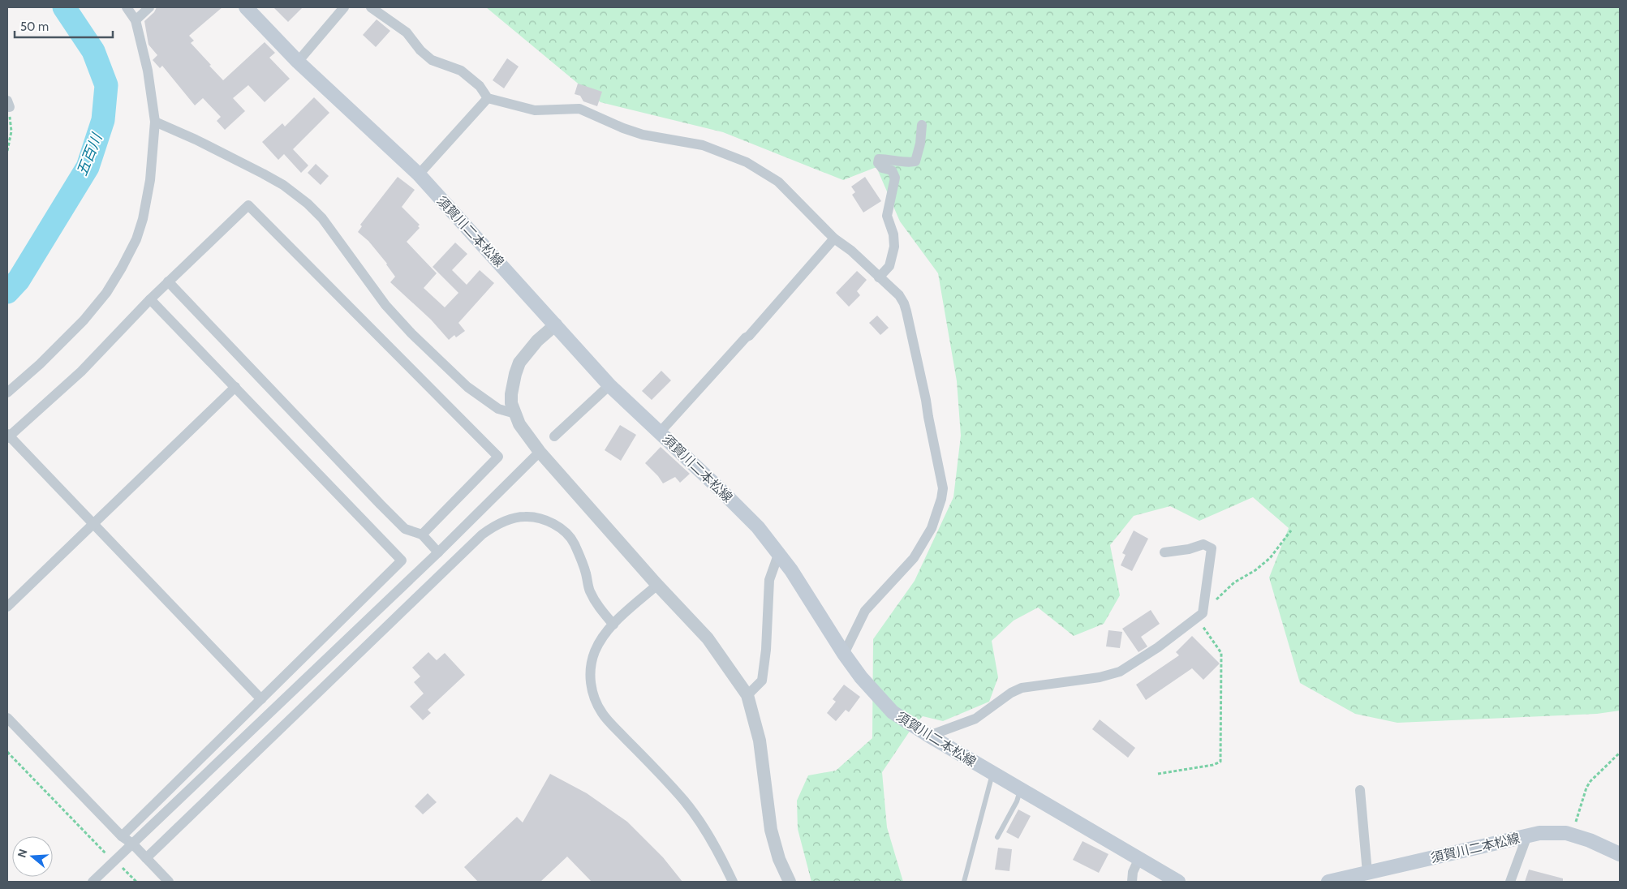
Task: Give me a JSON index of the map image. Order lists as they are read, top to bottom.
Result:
{
  "streets": {
    "main road": ["須賀川二本松線"]
  },
  "water": ["五百川"],
  "scale_bar": "50 m",
  "north": "left"
}
